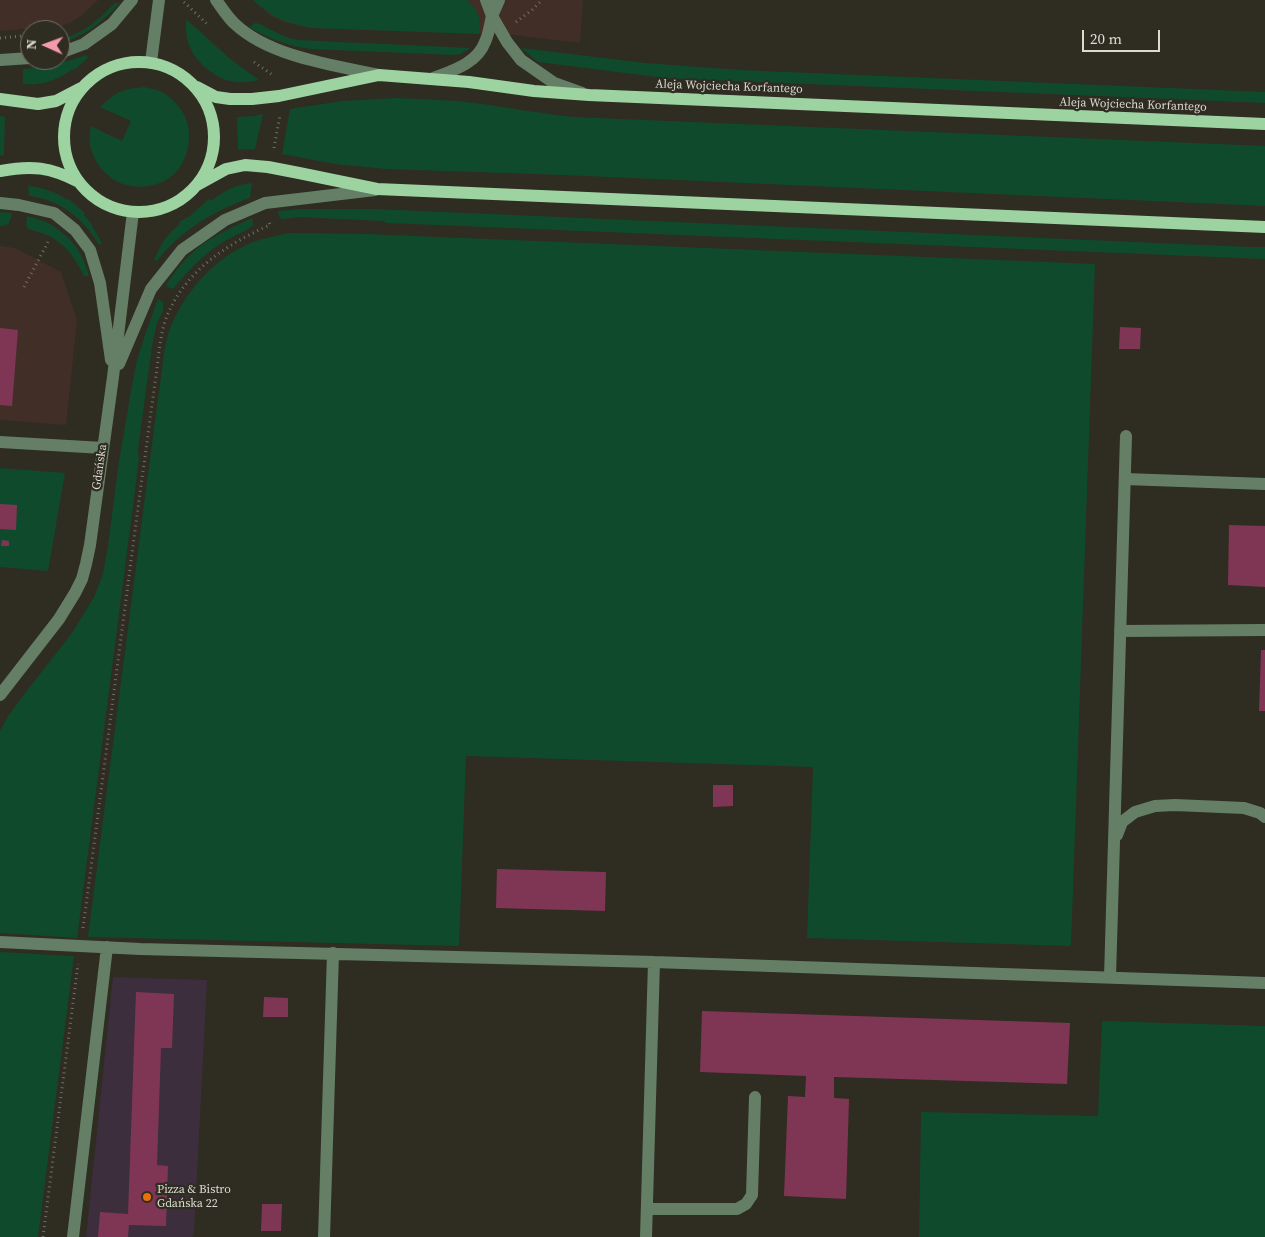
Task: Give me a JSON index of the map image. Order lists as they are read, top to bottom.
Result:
{
  "streets": {
    "main road": ["Aleja Wojciecha Korfantego"],
    "street": ["Gdańska"]
  },
  "crossings": [
    ["Aleja Wojciecha Korfantego", "Gdańska"]
  ],
  "places": ["Pizza & Bistro Gdańska 22"],
  "scale_bar": "20 m",
  "north": "left"
}
